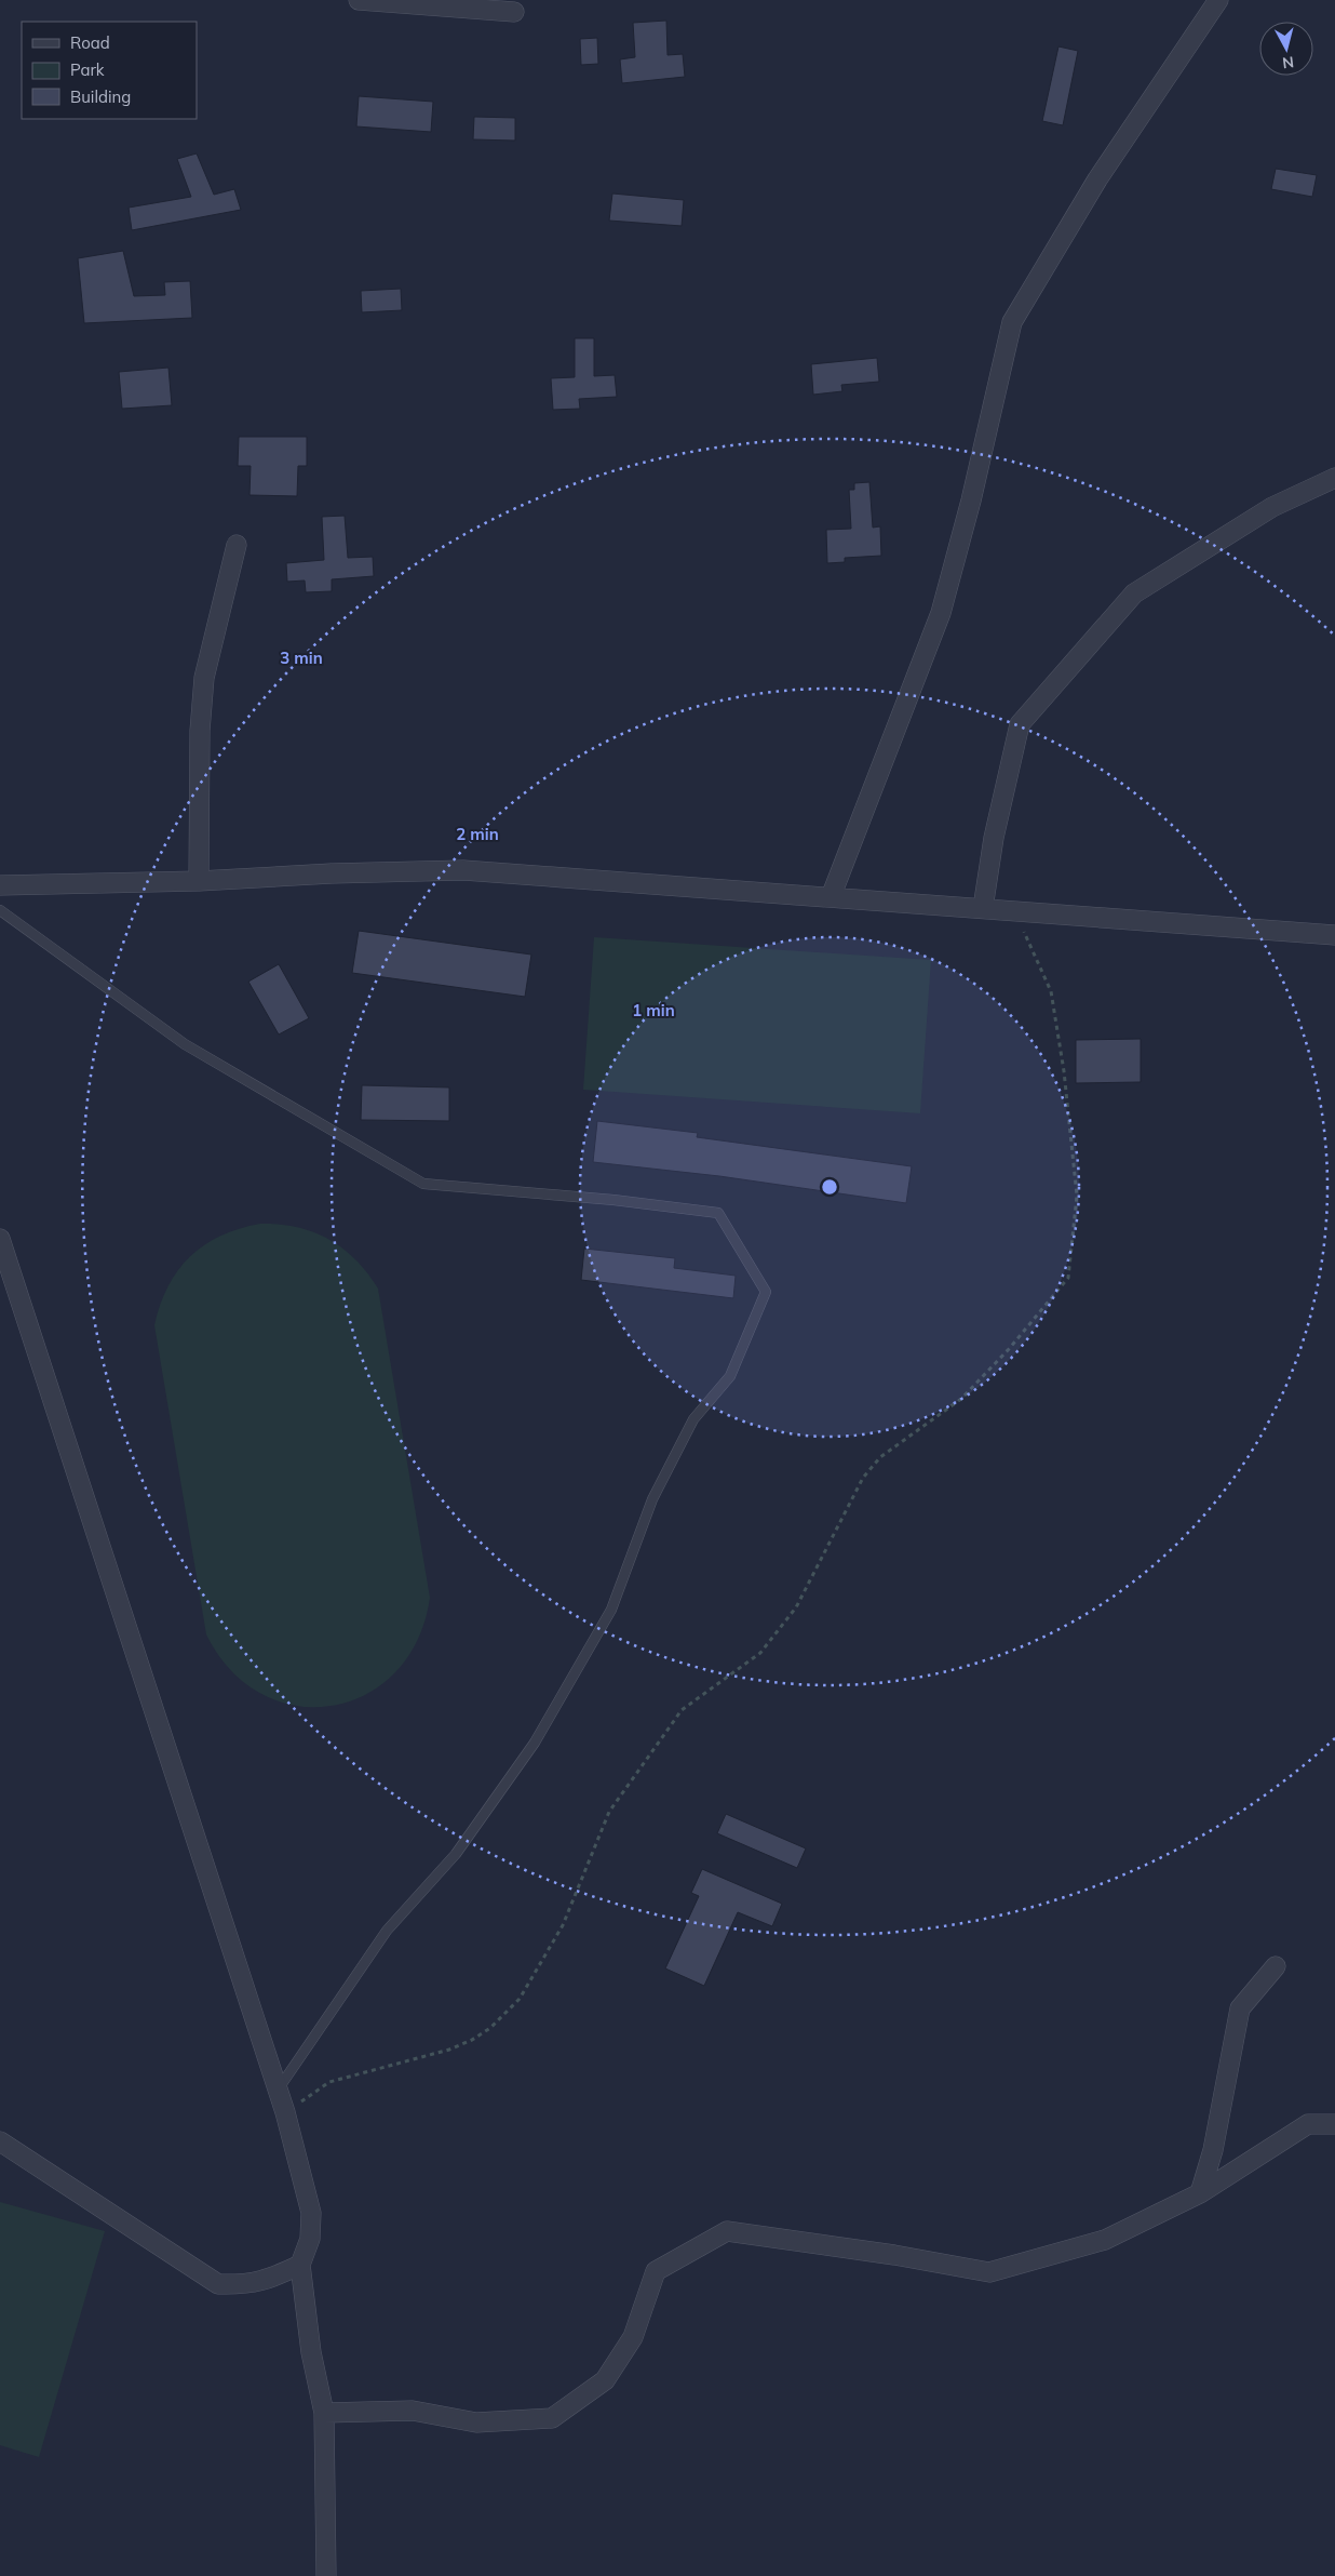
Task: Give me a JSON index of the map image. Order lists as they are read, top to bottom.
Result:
{
  "legend": ["Road", "Park", "Building"],
  "north": "bottom",
  "rings": ["3 min", "2 min", "1 min"]
}
